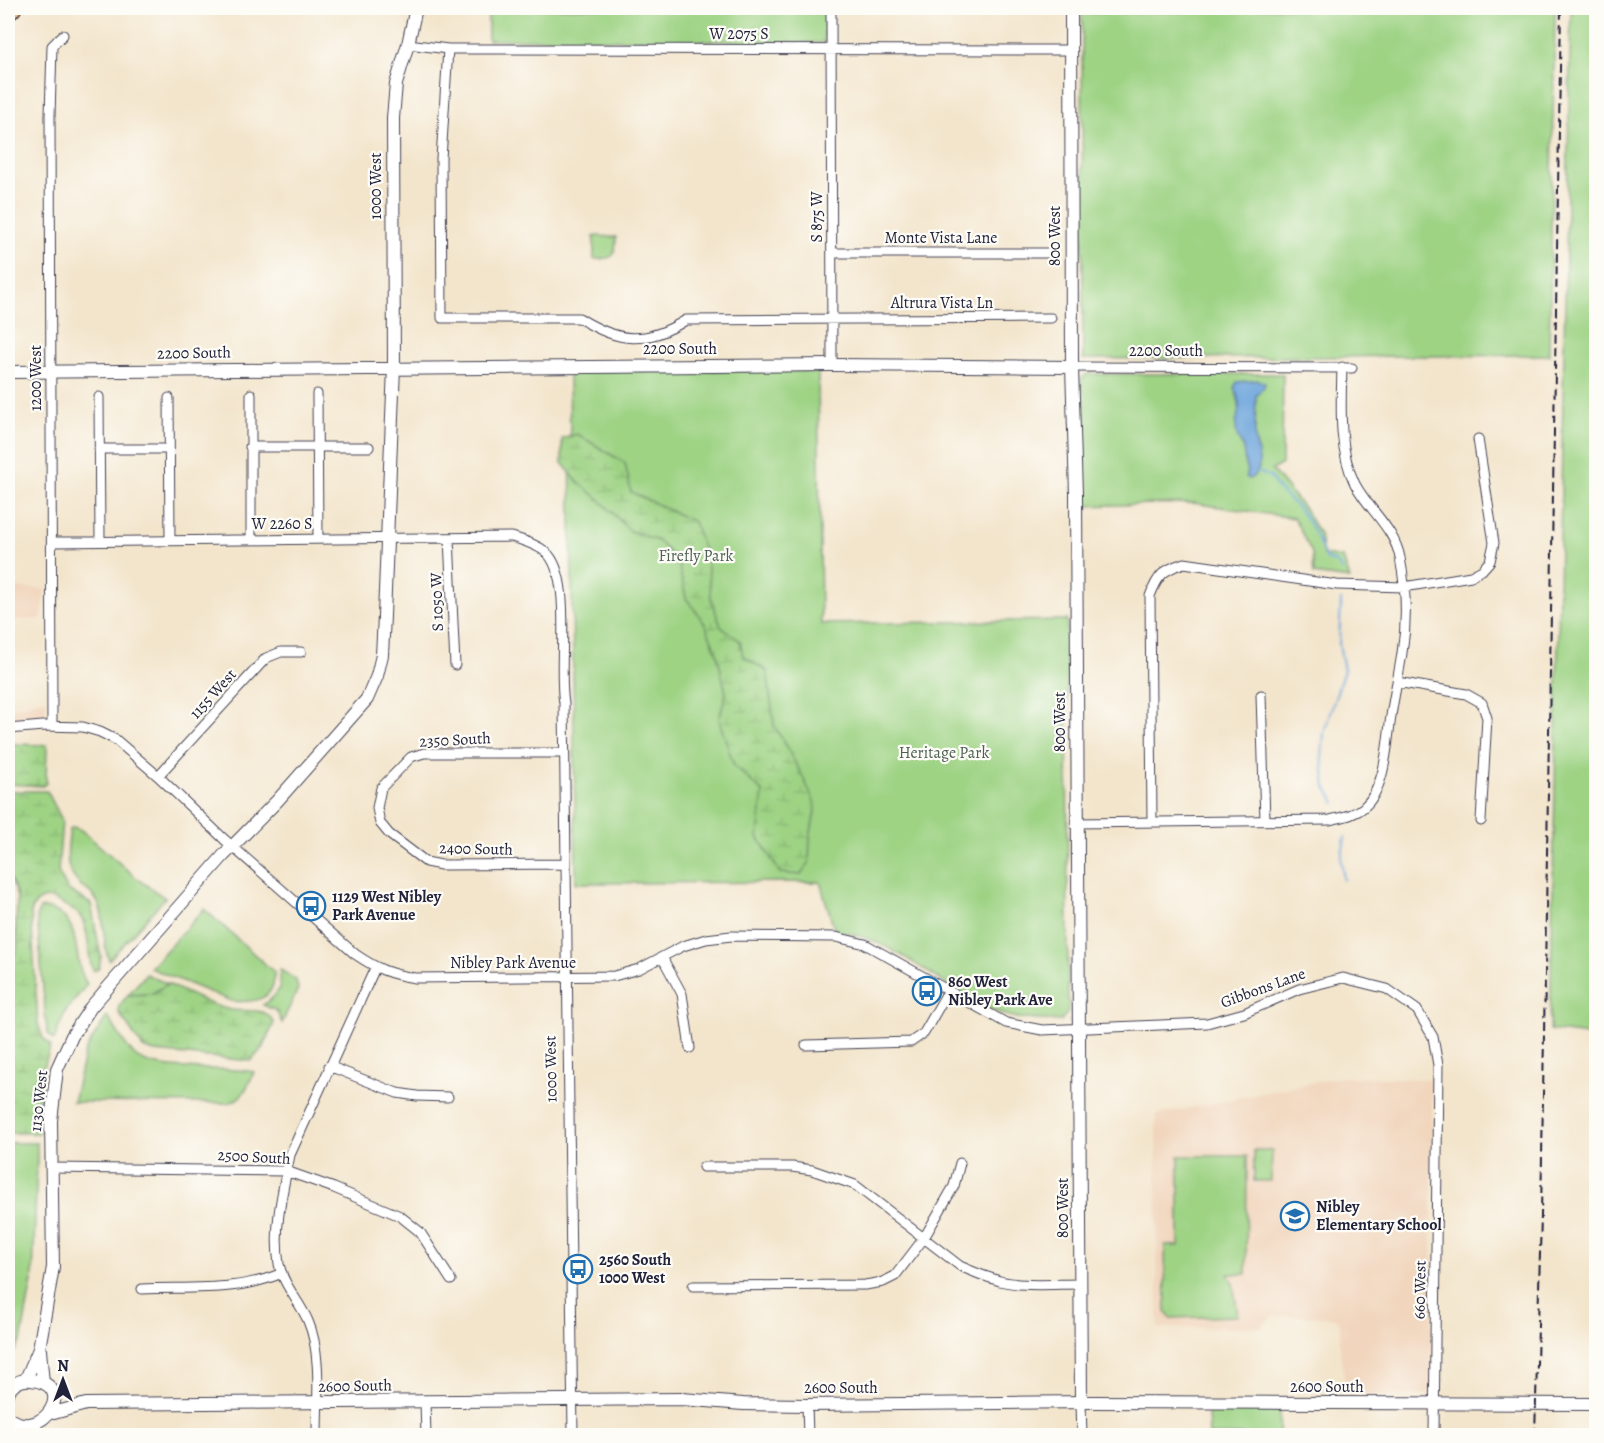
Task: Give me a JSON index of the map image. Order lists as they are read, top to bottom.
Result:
{
  "streets": {
    "street": [
      "W 2075 S",
      "1000 West",
      "S 875 W",
      "800 West",
      "Monte Vista Lane",
      "Altrura Vista Ln",
      "2200 South",
      "1200 West",
      "W 2260 S",
      "S 1050 W",
      "1155 West",
      "2350 South",
      "2400 South",
      "Nibley Park Avenue",
      "Gibbons Lane",
      "1130 West",
      "2500 South",
      "660 West",
      "2600 South"
    ]
  },
  "crossings": [
    ["W 2075 S", "1000 West"],
    ["W 2075 S", "S 875 W"],
    ["W 2075 S", "800 West"],
    ["W 2075 S", "Altrura Vista Ln"],
    ["1000 West", "2200 South"],
    ["1000 West", "W 2260 S"],
    ["1000 West", "2350 South"],
    ["1000 West", "2400 South"],
    ["1000 West", "Nibley Park Avenue"],
    ["1000 West", "1130 West"],
    ["1000 West", "2600 South"],
    ["S 875 W", "Monte Vista Lane"],
    ["S 875 W", "Altrura Vista Ln"],
    ["S 875 W", "2200 South"],
    ["800 West", "2200 South"],
    ["800 West", "Nibley Park Avenue"],
    ["800 West", "Gibbons Lane"],
    ["800 West", "2600 South"],
    ["2200 South", "1200 West"],
    ["1200 West", "W 2260 S"],
    ["1200 West", "Nibley Park Avenue"],
    ["W 2260 S", "S 1050 W"],
    ["W 2260 S", "1130 West"],
    ["1155 West", "Nibley Park Avenue"],
    ["2350 South", "2400 South"],
    ["Nibley Park Avenue", "Gibbons Lane"],
    ["Nibley Park Avenue", "1130 West"],
    ["Gibbons Lane", "660 West"],
    ["1130 West", "2500 South"],
    ["660 West", "2600 South"]
  ],
  "parks": ["Firefly Park", "Heritage Park"],
  "places": {
    "bus stop": ["1129 West Nibley Park Avenue", "860 West Nibley Park Ave", "2560 South 1000 West"],
    "school or university": ["Nibley Elementary School"]
  },
  "north": "top"
}
